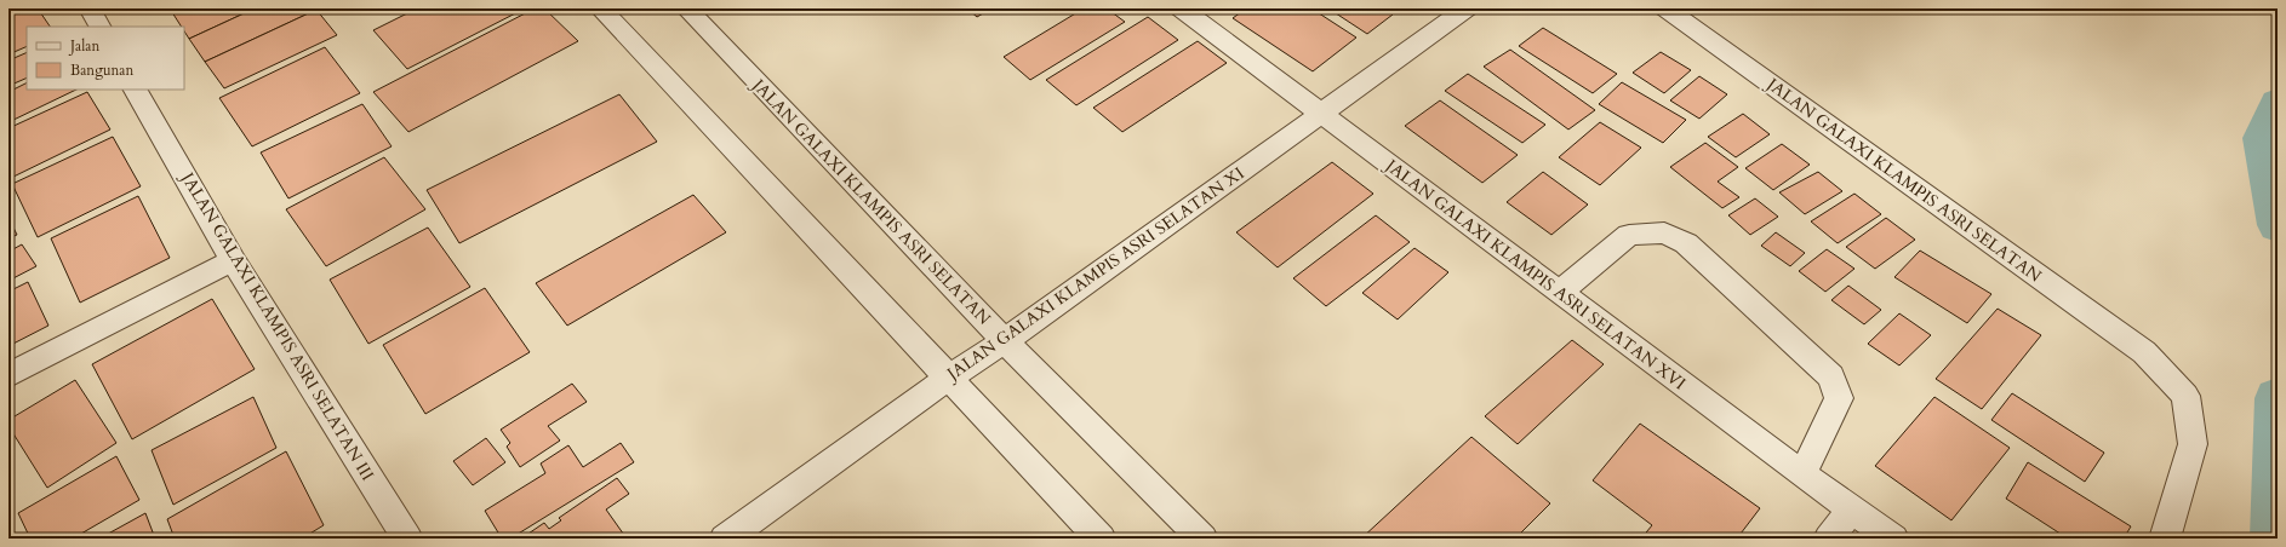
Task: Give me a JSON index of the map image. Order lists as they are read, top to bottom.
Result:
{
  "streets": {
    "street": [
      "JALAN GALAXI KLAMPIS ASRI SELATAN",
      "JALAN GALAXI KLAMPIS ASRI SELATAN XI",
      "JALAN GALAXI KLAMPIS ASRI SELATAN XVI",
      "JALAN GALAXI KLAMPIS ASRI SELATAN III"
    ]
  },
  "crossings": [
    ["JALAN GALAXI KLAMPIS ASRI SELATAN", "JALAN GALAXI KLAMPIS ASRI SELATAN XI"],
    ["JALAN GALAXI KLAMPIS ASRI SELATAN XI", "JALAN GALAXI KLAMPIS ASRI SELATAN XVI"]
  ],
  "legend": ["Jalan", "Bangunan"]
}
